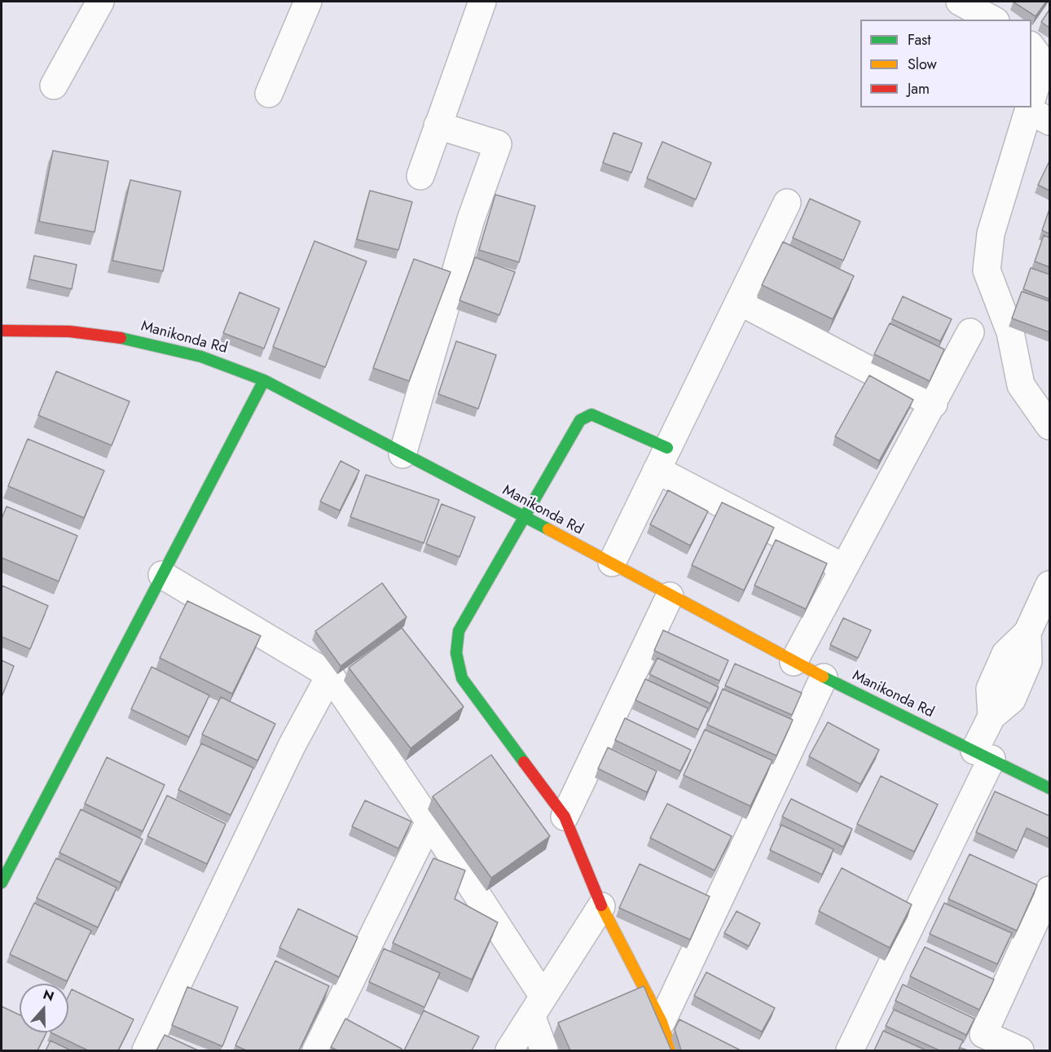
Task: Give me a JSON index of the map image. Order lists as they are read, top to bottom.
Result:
{
  "streets": {
    "street": ["Manikonda Rd"]
  },
  "legend": ["Fast", "Slow", "Jam"],
  "north": "top"
}
